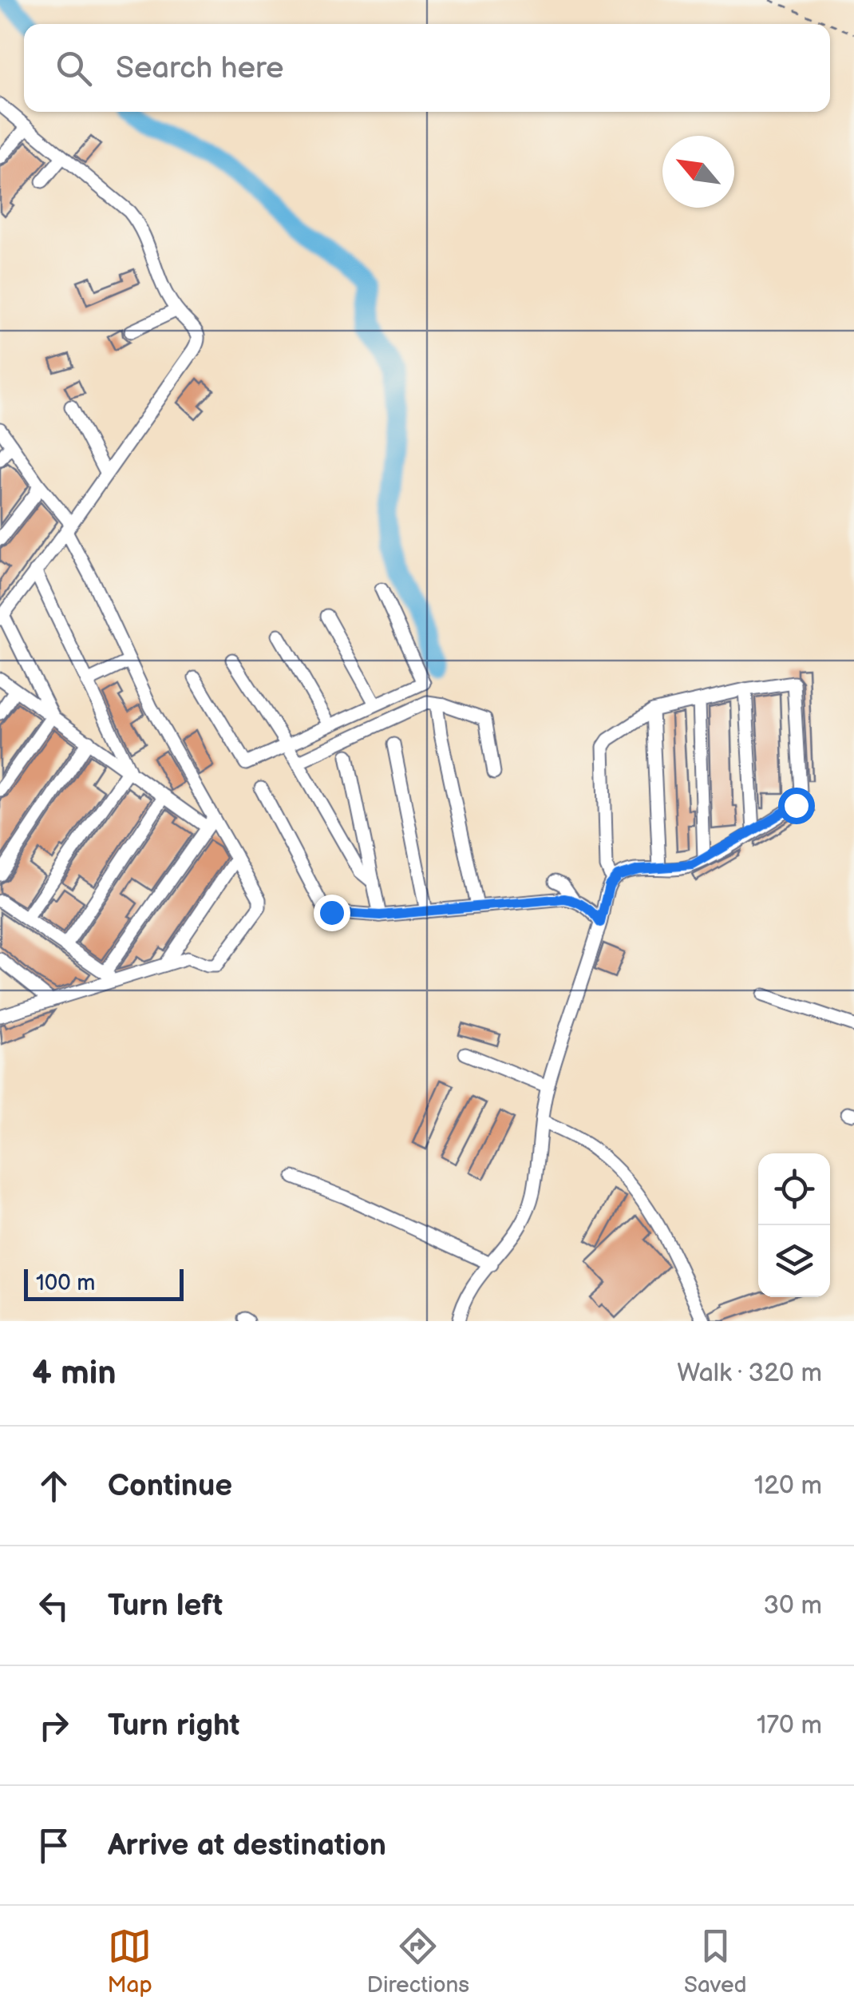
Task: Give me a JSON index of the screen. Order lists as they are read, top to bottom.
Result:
{
  "scale_bar": "100 m",
  "north": "top left",
  "page": {
    "search": "Search here",
    "scale": "100 m",
    "heading": ["4 min", "Walk · 320 m"],
    "list": [
      ["Continue", "120 m"],
      ["Turn left", "30 m"],
      ["Turn right", "170 m"],
      "Arrive at destination"
    ],
    "nav": ["Map", "Directions", "Saved"]
  }
}
